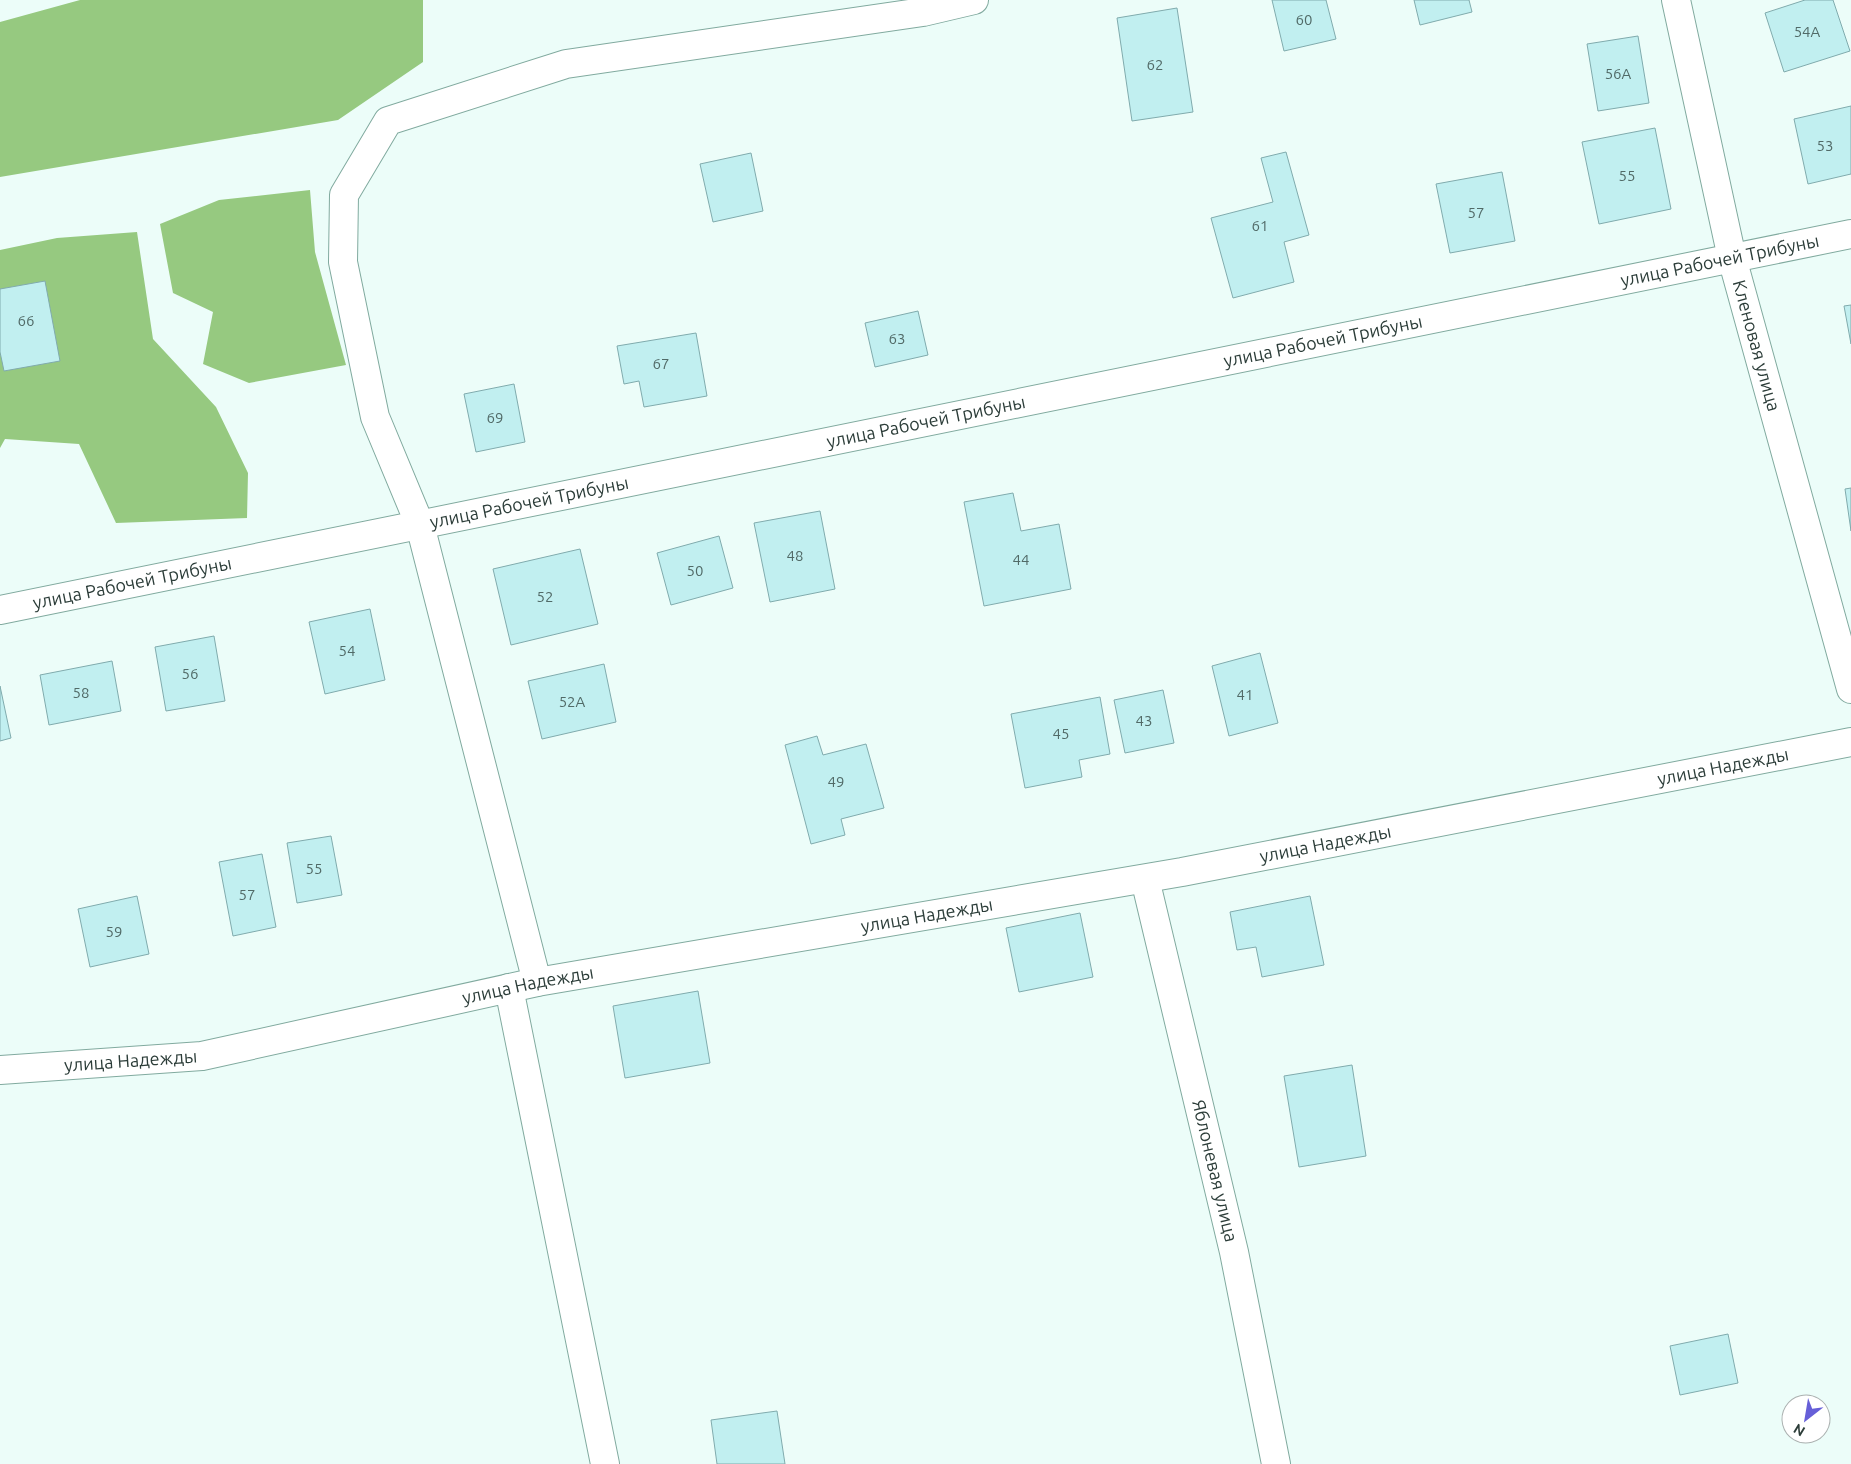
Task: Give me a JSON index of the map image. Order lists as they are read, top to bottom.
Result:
{
  "streets": {
    "street": [
      "улица Рабочей Трибуны",
      "Кленовая улица",
      "улица Надежды",
      "Яблоневая улица"
    ]
  },
  "crossings": [
    ["улица Рабочей Трибуны", "Кленовая улица"],
    ["улица Надежды", "Яблоневая улица"]
  ],
  "house_numbers": [
    "60",
    "54А",
    "62",
    "56А",
    "53",
    "55",
    "57",
    "61",
    "66",
    "63",
    "67",
    "69",
    "48",
    "44",
    "50",
    "52",
    "54",
    "56",
    "58",
    "41",
    "52А",
    "43",
    "45",
    "49",
    "55",
    "57",
    "59"
  ],
  "north": "bottom left"
}
